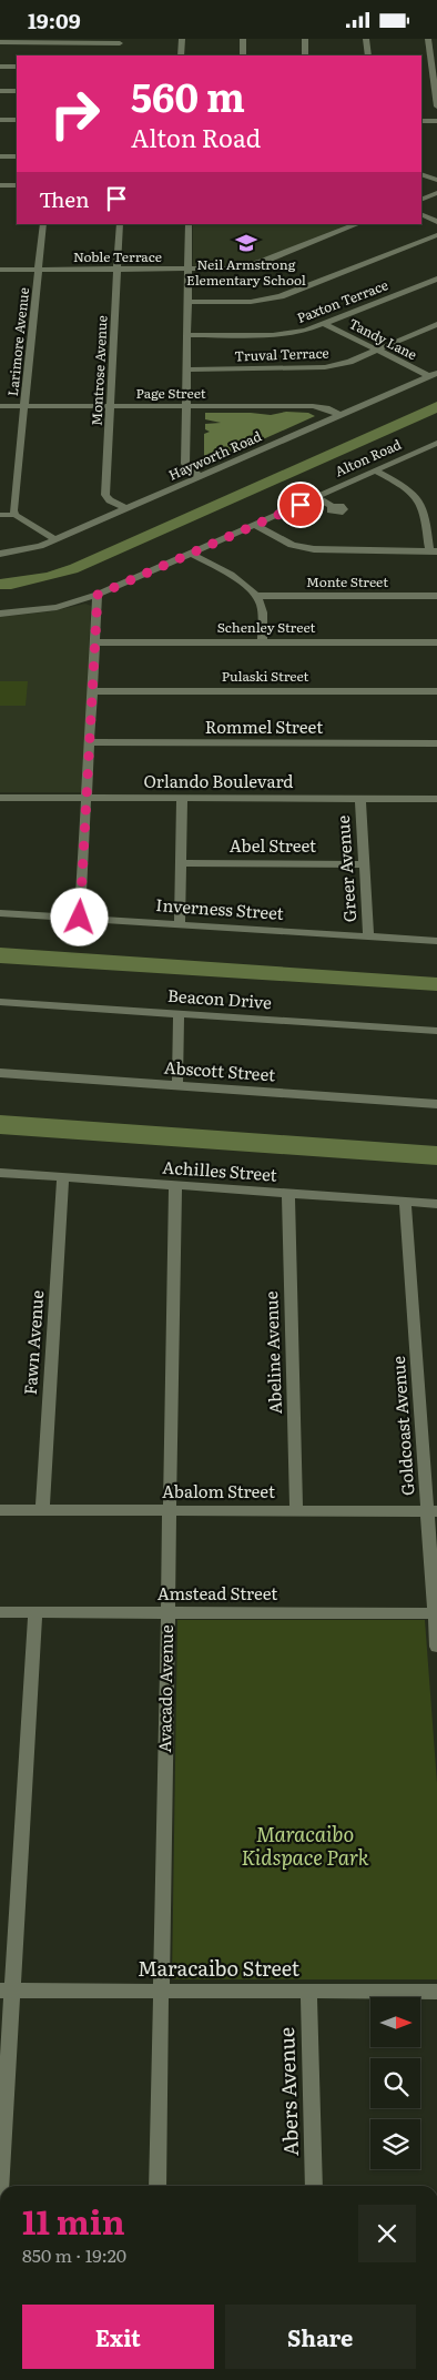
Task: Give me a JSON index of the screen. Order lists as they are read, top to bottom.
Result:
{
  "streets": {
    "street": [
      "Noble Terrace",
      "Paxton Terrace",
      "Tandy Lane",
      "Larimore Avenue",
      "Truval Terrace",
      "Montrose Avenue",
      "Page Street",
      "Hayworth Road",
      "Alton Road",
      "Monte Street",
      "Schenley Street",
      "Pulaski Street",
      "Rommel Street",
      "Orlando Boulevard",
      "Abel Street",
      "Greer Avenue",
      "Inverness Street",
      "Beacon Drive",
      "Abscott Street",
      "Achilles Street",
      "Fawn Avenue",
      "Abeline Avenue",
      "Goldcoast Avenue",
      "Abalom Street",
      "Amstead Street",
      "Avacado Avenue",
      "Maracaibo Street",
      "Abers Avenue"
    ]
  },
  "crossings": [
    ["Noble Terrace", "Larimore Avenue"],
    ["Noble Terrace", "Montrose Avenue"],
    ["Paxton Terrace", "Tandy Lane"],
    ["Tandy Lane", "Truval Terrace"],
    ["Tandy Lane", "Hayworth Road"],
    ["Larimore Avenue", "Page Street"],
    ["Montrose Avenue", "Page Street"],
    ["Montrose Avenue", "Hayworth Road"],
    ["Page Street", "Hayworth Road"],
    ["Orlando Boulevard", "Greer Avenue"],
    ["Abel Street", "Greer Avenue"],
    ["Greer Avenue", "Inverness Street"],
    ["Achilles Street", "Fawn Avenue"],
    ["Achilles Street", "Abeline Avenue"],
    ["Achilles Street", "Goldcoast Avenue"],
    ["Achilles Street", "Avacado Avenue"],
    ["Fawn Avenue", "Abalom Street"],
    ["Abeline Avenue", "Abalom Street"],
    ["Goldcoast Avenue", "Abalom Street"],
    ["Goldcoast Avenue", "Amstead Street"],
    ["Abalom Street", "Avacado Avenue"],
    ["Amstead Street", "Avacado Avenue"],
    ["Avacado Avenue", "Maracaibo Street"],
    ["Maracaibo Street", "Abers Avenue"]
  ],
  "parks": ["Maracaibo Kidspace Park"],
  "places": {
    "school or university": ["Neil Armstrong Elementary School"]
  },
  "north": "right",
  "page": {
    "status": "19:09",
    "turn": ["560 m", "Alton Road"],
    "then": "Then",
    "heading": ["11 min", "850 m · 19:20"],
    "buttons": ["Exit", "Share"]
  }
}
